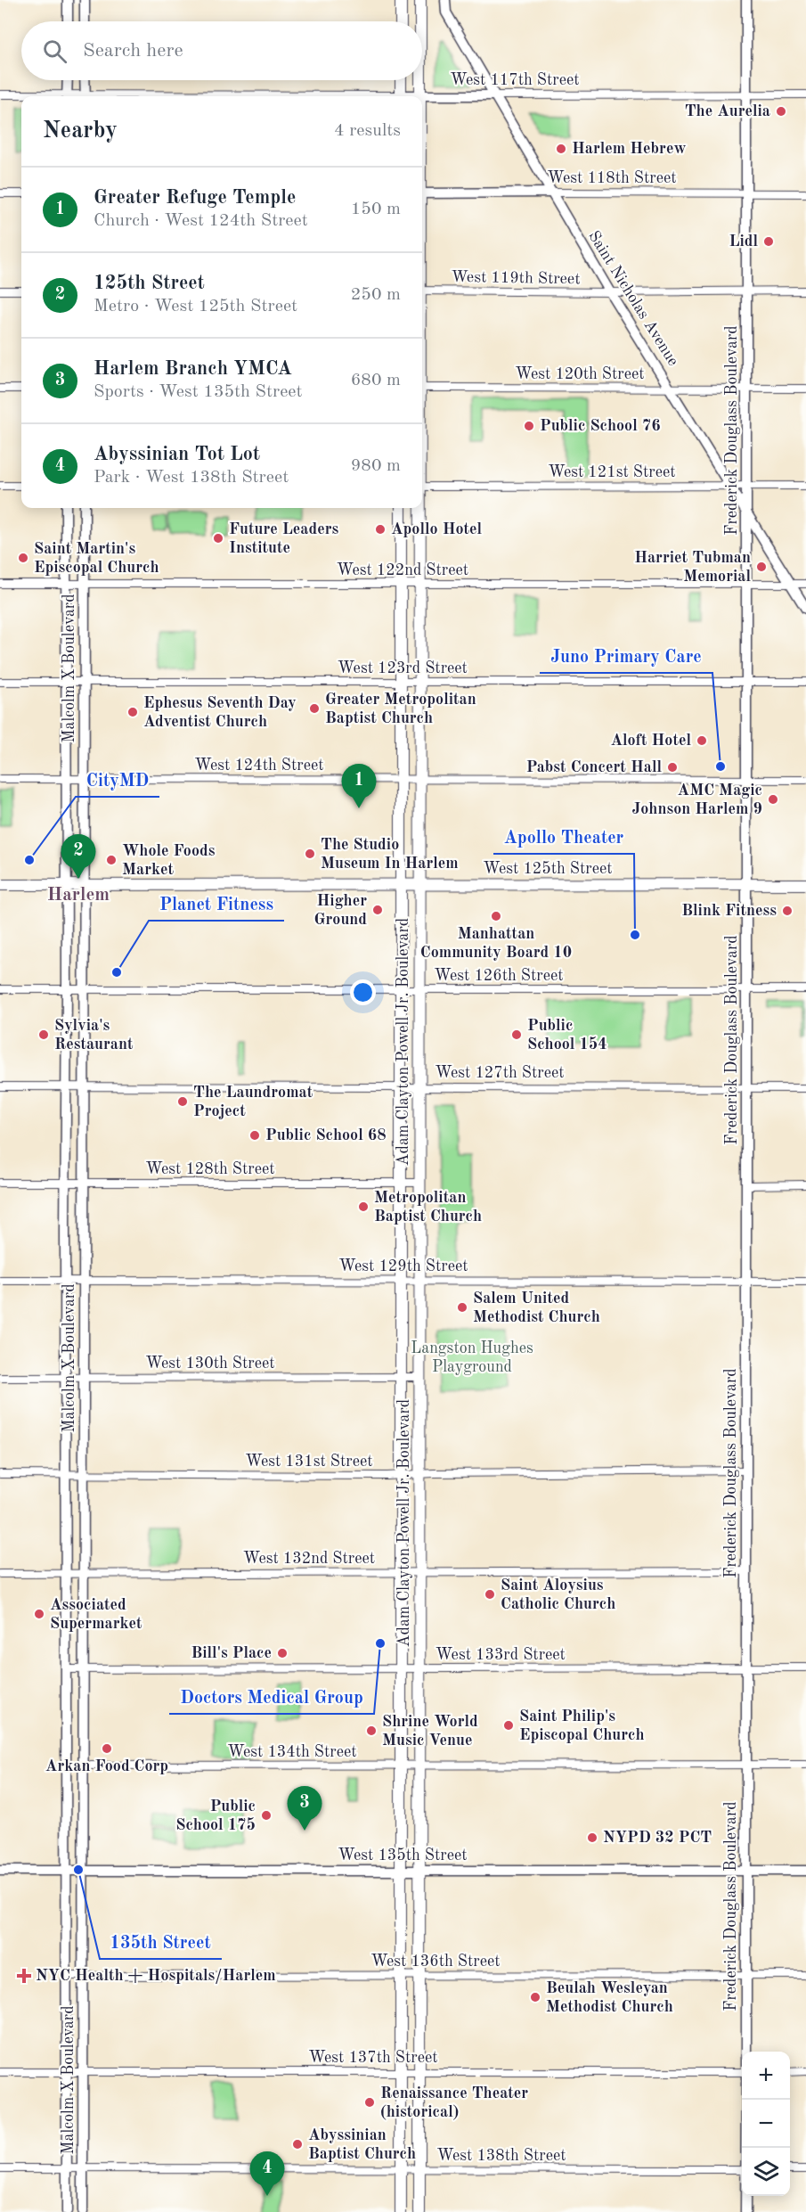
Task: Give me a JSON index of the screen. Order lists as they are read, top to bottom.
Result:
{
  "streets": {
    "main road": [
      "West 117th Street",
      "West 118th Street",
      "Saint Nicholas Avenue",
      "Frederick Douglass Boulevard",
      "Malcolm X Boulevard",
      "West 125th Street",
      "Adam Clayton Powell Jr. Boulevard",
      "West 135th Street"
    ],
    "street": [
      "West 119th Street",
      "West 120th Street",
      "West 121st Street",
      "West 122nd Street",
      "West 123rd Street",
      "West 124th Street",
      "West 126th Street",
      "West 127th Street",
      "West 128th Street",
      "West 129th Street",
      "West 130th Street",
      "West 131st Street",
      "West 132nd Street",
      "West 133rd Street",
      "West 134th Street",
      "West 136th Street",
      "West 137th Street",
      "West 138th Street"
    ]
  },
  "crossings": [
    ["West 117th Street", "Saint Nicholas Avenue"],
    ["West 117th Street", "Frederick Douglass Boulevard"],
    ["West 117th Street", "Adam Clayton Powell Jr. Boulevard"],
    ["West 118th Street", "Saint Nicholas Avenue"],
    ["West 118th Street", "Frederick Douglass Boulevard"],
    ["West 119th Street", "Saint Nicholas Avenue"],
    ["West 119th Street", "Frederick Douglass Boulevard"],
    ["Saint Nicholas Avenue", "West 120th Street"],
    ["Saint Nicholas Avenue", "Frederick Douglass Boulevard"],
    ["Saint Nicholas Avenue", "West 121st Street"],
    ["Saint Nicholas Avenue", "West 122nd Street"],
    ["West 120th Street", "Frederick Douglass Boulevard"],
    ["Frederick Douglass Boulevard", "West 121st Street"],
    ["Frederick Douglass Boulevard", "West 122nd Street"],
    ["Frederick Douglass Boulevard", "West 123rd Street"],
    ["Frederick Douglass Boulevard", "West 124th Street"],
    ["Frederick Douglass Boulevard", "West 125th Street"],
    ["Frederick Douglass Boulevard", "West 126th Street"],
    ["Frederick Douglass Boulevard", "West 127th Street"],
    ["Frederick Douglass Boulevard", "West 129th Street"],
    ["Frederick Douglass Boulevard", "West 131st Street"],
    ["Frederick Douglass Boulevard", "West 132nd Street"],
    ["Frederick Douglass Boulevard", "West 133rd Street"],
    ["Frederick Douglass Boulevard", "West 134th Street"],
    ["Frederick Douglass Boulevard", "West 135th Street"],
    ["Frederick Douglass Boulevard", "West 136th Street"],
    ["West 122nd Street", "Malcolm X Boulevard"],
    ["West 122nd Street", "Adam Clayton Powell Jr. Boulevard"],
    ["Malcolm X Boulevard", "West 123rd Street"],
    ["Malcolm X Boulevard", "West 124th Street"],
    ["Malcolm X Boulevard", "West 125th Street"],
    ["Malcolm X Boulevard", "West 126th Street"],
    ["Malcolm X Boulevard", "West 127th Street"],
    ["Malcolm X Boulevard", "West 128th Street"],
    ["Malcolm X Boulevard", "West 129th Street"],
    ["Malcolm X Boulevard", "West 130th Street"],
    ["Malcolm X Boulevard", "West 131st Street"],
    ["Malcolm X Boulevard", "West 132nd Street"],
    ["Malcolm X Boulevard", "West 133rd Street"],
    ["Malcolm X Boulevard", "West 134th Street"],
    ["Malcolm X Boulevard", "West 135th Street"],
    ["Malcolm X Boulevard", "West 136th Street"],
    ["Malcolm X Boulevard", "West 137th Street"],
    ["Malcolm X Boulevard", "West 138th Street"],
    ["West 123rd Street", "Adam Clayton Powell Jr. Boulevard"],
    ["West 124th Street", "Adam Clayton Powell Jr. Boulevard"],
    ["West 125th Street", "Adam Clayton Powell Jr. Boulevard"],
    ["West 126th Street", "Adam Clayton Powell Jr. Boulevard"],
    ["Adam Clayton Powell Jr. Boulevard", "West 127th Street"],
    ["Adam Clayton Powell Jr. Boulevard", "West 128th Street"],
    ["Adam Clayton Powell Jr. Boulevard", "West 129th Street"],
    ["Adam Clayton Powell Jr. Boulevard", "West 130th Street"],
    ["Adam Clayton Powell Jr. Boulevard", "West 131st Street"],
    ["Adam Clayton Powell Jr. Boulevard", "West 132nd Street"],
    ["Adam Clayton Powell Jr. Boulevard", "West 133rd Street"],
    ["Adam Clayton Powell Jr. Boulevard", "West 134th Street"],
    ["Adam Clayton Powell Jr. Boulevard", "West 135th Street"],
    ["Adam Clayton Powell Jr. Boulevard", "West 136th Street"],
    ["Adam Clayton Powell Jr. Boulevard", "West 137th Street"],
    ["Adam Clayton Powell Jr. Boulevard", "West 138th Street"]
  ],
  "districts": ["Harlem"],
  "parks": ["Langston Hughes Playground"],
  "places": {
    "other": [
      "The Aurelia",
      "Harlem Hebrew",
      "Lidl",
      "Public School 76",
      "Apollo Hotel",
      "Future Leaders Institute",
      "Saint Martin's Episcopal Church",
      "Harriet Tubman Memorial",
      "Greater Metropolitan Baptist Church",
      "Ephesus Seventh Day Adventist Church",
      "Aloft Hotel",
      "Juno Primary Care",
      "Pabst Concert Hall",
      "AMC Magic Johnson Harlem 9",
      "The Studio Museum In Harlem",
      "CityMD",
      "Whole Foods Market",
      "Higher Ground",
      "Blink Fitness",
      "Manhattan Community Board 10",
      "Apollo Theater",
      "Planet Fitness",
      "Sylvia's Restaurant",
      "Public School 154",
      "The Laundromat Project",
      "Public School 68",
      "Metropolitan Baptist Church",
      "Salem United Methodist Church",
      "Saint Aloysius Catholic Church",
      "Associated Supermarket",
      "Doctors Medical Group",
      "Bill's Place",
      "Saint Philip's Episcopal Church",
      "Shrine World Music Venue",
      "Arkan Food Corp",
      "Public School 175",
      "NYPD 32 PCT",
      "135th Street",
      "Beulah Wesleyan Methodist Church",
      "Renaissance Theater (historical)",
      "Abyssinian Baptist Church"
    ],
    "health": ["NYC Health + Hospitals/Harlem"]
  },
  "page": {
    "search": "Search here",
    "heading": ["Nearby", "4 results"],
    "list": [
      {
        "mark": "1",
        "name": "Greater Refuge Temple",
        "note": "Church · West 124th Street",
        "value": "150 m"
      },
      {
        "mark": "2",
        "name": "125th Street",
        "note": "Metro · West 125th Street",
        "value": "250 m"
      },
      {
        "mark": "3",
        "name": "Harlem Branch YMCA",
        "note": "Sports · West 135th Street",
        "value": "680 m"
      },
      {
        "mark": "4",
        "name": "Abyssinian Tot Lot",
        "note": "Park · West 138th Street",
        "value": "980 m"
      }
    ],
    "pins": [
      "1",
      "2",
      "3",
      "4"
    ],
    "map_buttons": ["+", "−"]
  }
}
